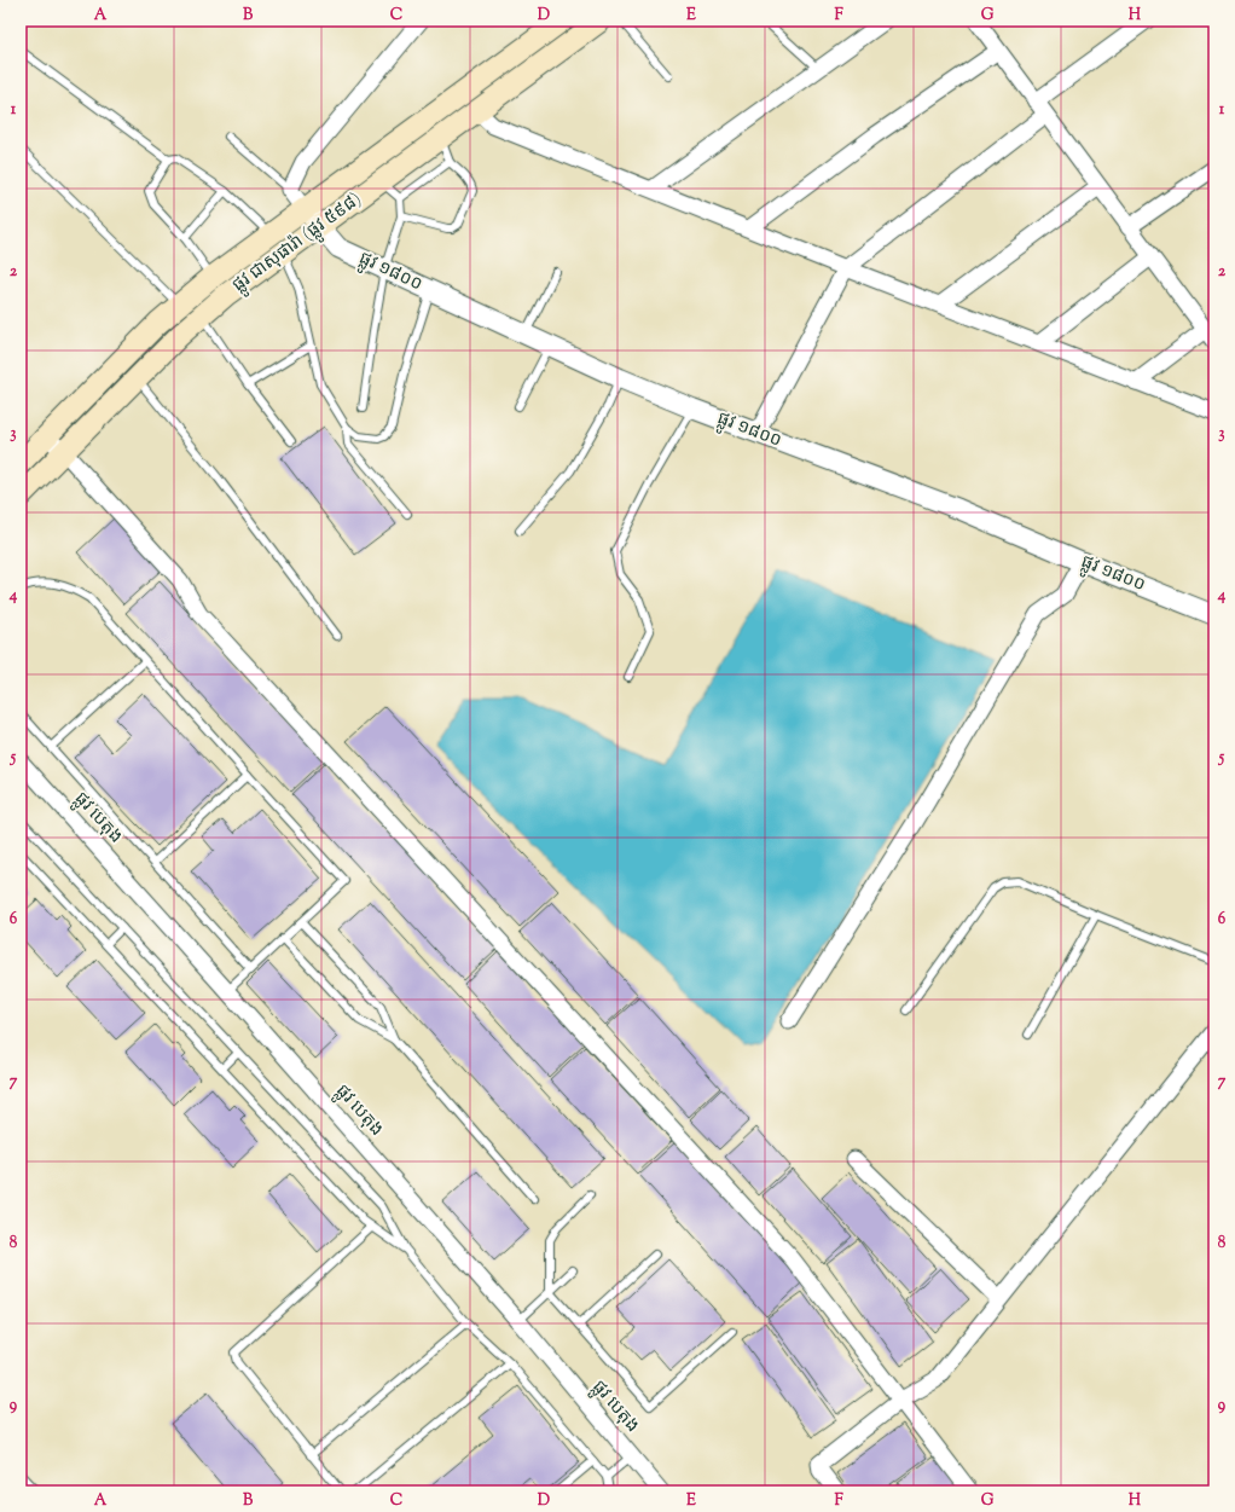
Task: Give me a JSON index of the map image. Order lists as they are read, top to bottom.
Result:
{
  "streets": {
    "main road": ["ផ្លូវ ជាសុផារ៉ា (ផ្លូវ ៥៩៨)"],
    "street": ["ផ្លូវ ១៨០០", "ផ្លូវ បេតុង"]
  },
  "crossings": [
    ["ផ្លូវ ជាសុផារ៉ា (ផ្លូវ ៥៩៨)", "ផ្លូវ ១៨០០"]
  ],
  "grid": {
    "columns": [
      "A",
      "B",
      "C",
      "D",
      "E",
      "F",
      "G",
      "H"
    ],
    "rows": [
      "1",
      "2",
      "3",
      "4",
      "5",
      "6",
      "7",
      "8",
      "9"
    ]
  }
}
